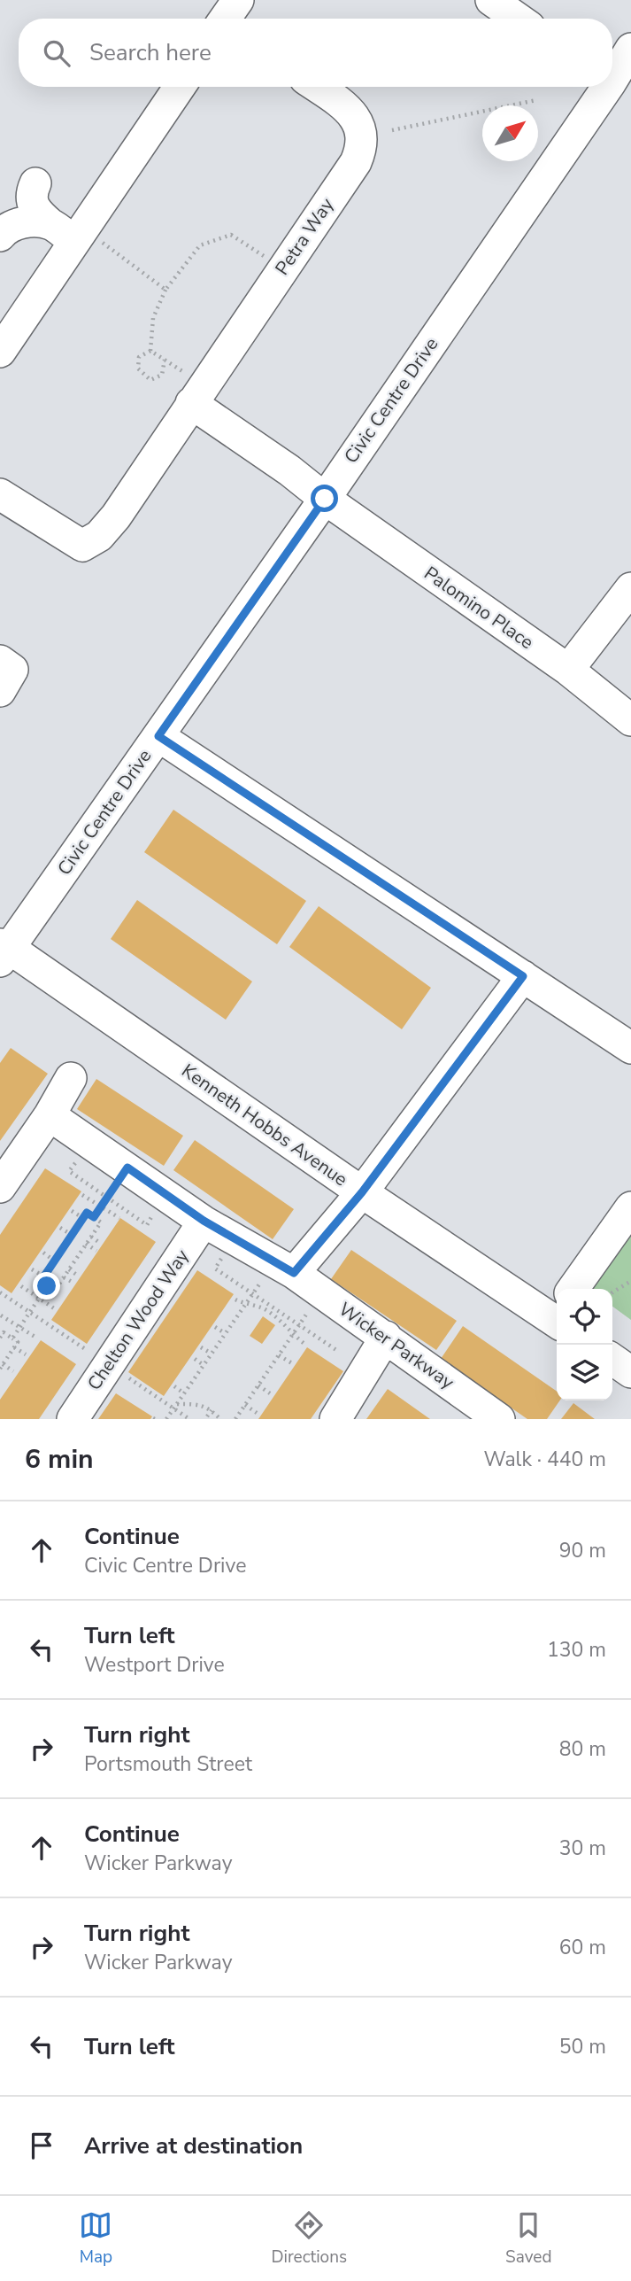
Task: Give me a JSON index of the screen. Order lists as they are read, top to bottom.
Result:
{
  "streets": {
    "street": [
      "Petra Way",
      "Civic Centre Drive",
      "Palomino Place",
      "Kenneth Hobbs Avenue",
      "Chelton Wood Way",
      "Wicker Parkway"
    ]
  },
  "crossings": [
    ["Civic Centre Drive", "Palomino Place"],
    ["Civic Centre Drive", "Kenneth Hobbs Avenue"],
    ["Chelton Wood Way", "Wicker Parkway"]
  ],
  "north": "top right",
  "page": {
    "search": "Search here",
    "heading": ["6 min", "Walk · 440 m"],
    "list": [
      ["Continue", "Civic Centre Drive", "90 m"],
      ["Turn left", "Westport Drive", "130 m"],
      ["Turn right", "Portsmouth Street", "80 m"],
      ["Continue", "Wicker Parkway", "30 m"],
      ["Turn right", "Wicker Parkway", "60 m"],
      ["Turn left", "50 m"],
      "Arrive at destination"
    ],
    "nav": ["Map", "Directions", "Saved"]
  }
}
